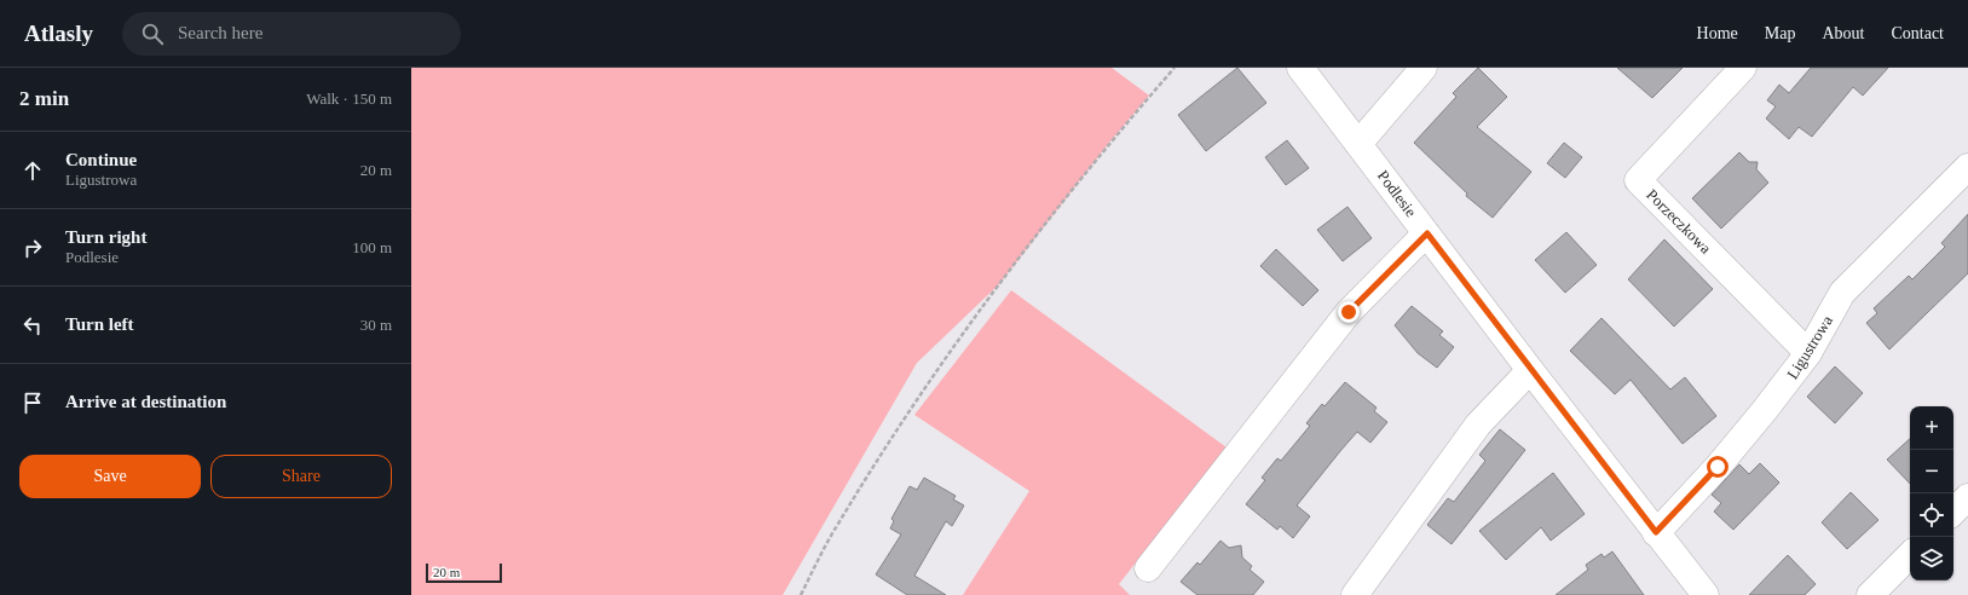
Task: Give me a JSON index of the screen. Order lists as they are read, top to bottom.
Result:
{
  "streets": {
    "street": ["Podlesie", "Porzeczkowa", "Ligustrowa"]
  },
  "crossings": [
    ["Podlesie", "Ligustrowa"],
    ["Porzeczkowa", "Ligustrowa"]
  ],
  "scale_bar": "20 m",
  "page": {
    "header": "Atlasly",
    "search": "Search here",
    "nav": [
      "Home",
      "Map",
      "About",
      "Contact"
    ],
    "heading": ["2 min", "Walk · 150 m"],
    "list": [
      ["Continue", "Ligustrowa", "20 m"],
      ["Turn right", "Podlesie", "100 m"],
      ["Turn left", "30 m"],
      "Arrive at destination"
    ],
    "map_buttons": ["+", "−"],
    "buttons": ["Save", "Share"],
    "scale": "20 m"
  }
}
